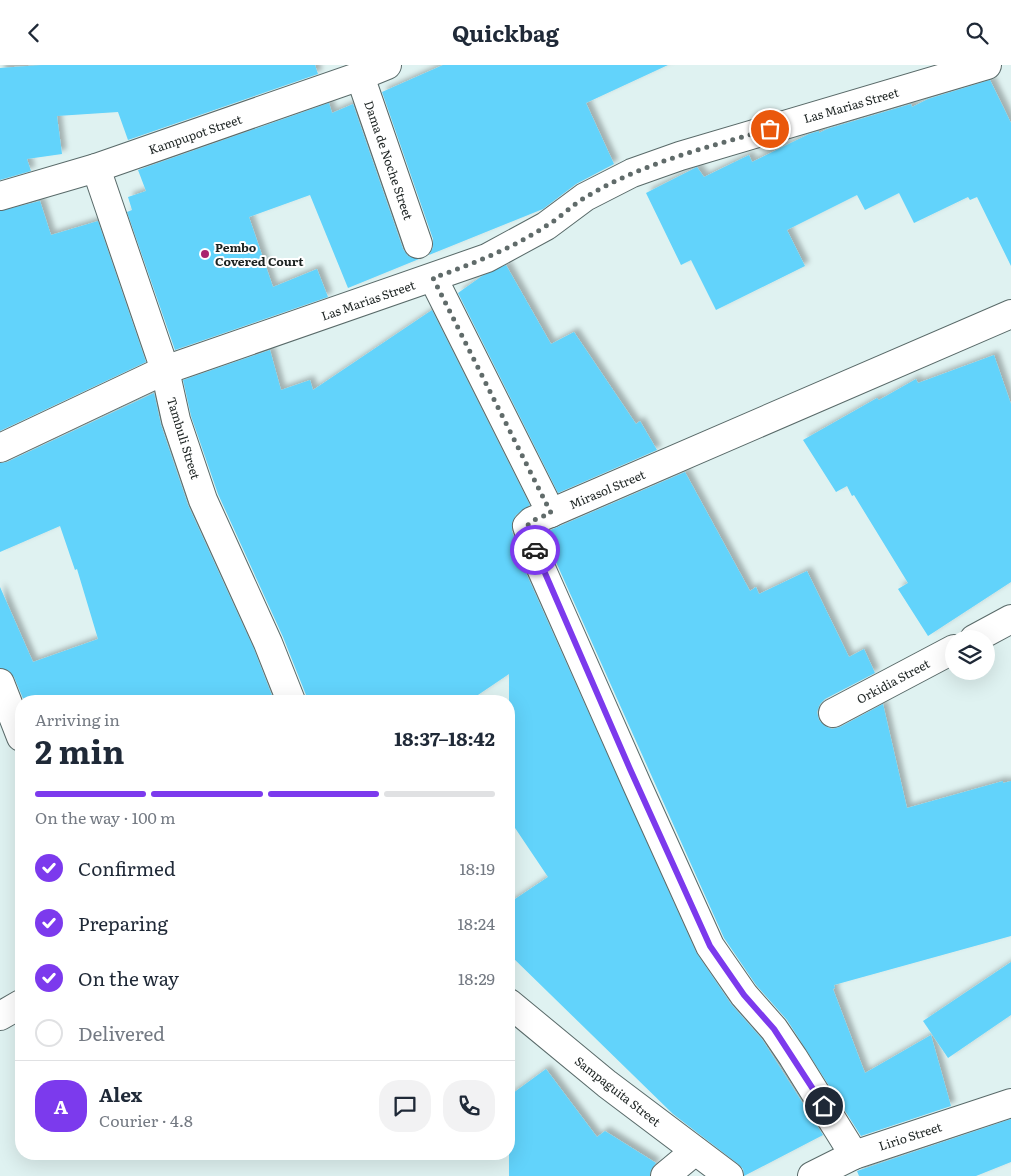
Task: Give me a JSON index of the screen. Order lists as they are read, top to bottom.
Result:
{
  "streets": {
    "street": [
      "Las Marias Street",
      "Kampupot Street",
      "Dama de Noche Street",
      "Tambuli Street",
      "Mirasol Street",
      "Orkidia Street",
      "Sampaguita Street",
      "Lirio Street"
    ]
  },
  "crossings": [
    ["Las Marias Street", "Tambuli Street"],
    ["Kampupot Street", "Dama de Noche Street"],
    ["Kampupot Street", "Tambuli Street"],
    ["Mirasol Street", "Lirio Street"]
  ],
  "places": ["Pembo Covered Court"],
  "page": {
    "header": "Quickbag",
    "heading": ["2 min", "Arriving in", "18:37–18:42"],
    "panel": ["Alex", "Courier · 4.8"],
    "bar": "On the way · 100 m",
    "list": [
      ["Confirmed", "18:19"],
      ["Preparing", "18:24"],
      ["On the way", "18:29"],
      "Delivered"
    ],
    "round": "A"
  }
}
